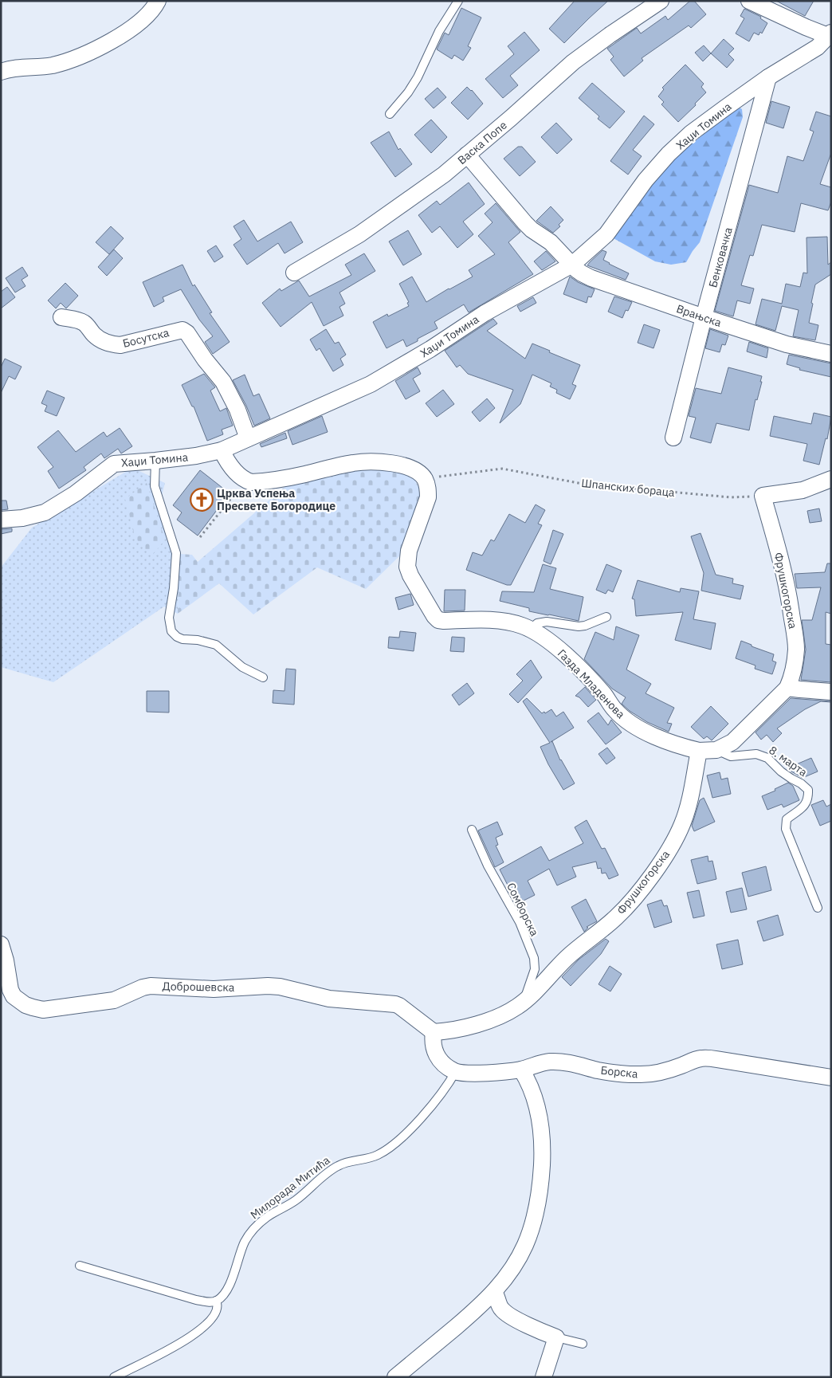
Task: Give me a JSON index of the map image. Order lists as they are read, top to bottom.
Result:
{
  "streets": {
    "street": [
      "Хаџи Томина",
      "Васка Попе",
      "Бенковачка",
      "Врањска",
      "Босутска",
      "Фрушкогорска",
      "Газда Младенова",
      "Доброшевска",
      "Борска"
    ],
    "lane": ["8. марта", "Сомборска", "Милорада Митића"],
    "path": ["Шпанских бораца"]
  },
  "crossings": [
    ["Хаџи Томина", "Бенковачка"],
    ["Хаџи Томина", "Врањска"],
    ["Хаџи Томина", "Босутска"],
    ["Васка Попе", "Врањска"],
    ["Бенковачка", "Врањска"],
    ["Шпанских бораца", "Фрушкогорска"],
    ["Шпанских бораца", "Газда Младенова"],
    ["Фрушкогорска", "Газда Младенова"],
    ["Фрушкогорска", "8. марта"],
    ["Фрушкогорска", "Сомборска"],
    ["Фрушкогорска", "Доброшевска"],
    ["Борска", "Милорада Митића"]
  ],
  "places": {
    "church": ["Црква Успења Пресвете Богородице"]
  }
}
